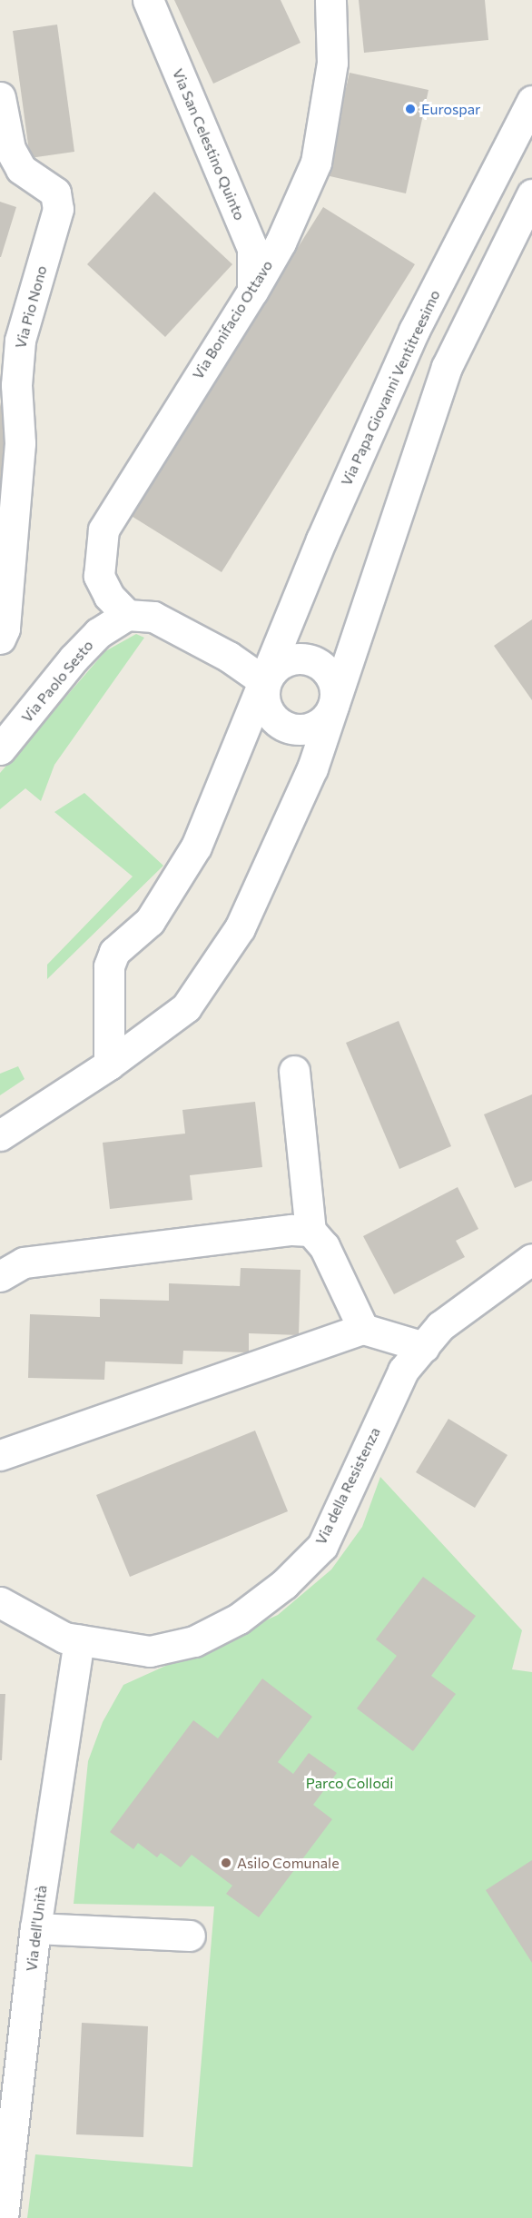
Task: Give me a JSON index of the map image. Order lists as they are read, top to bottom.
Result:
{
  "streets": {
    "street": [
      "Via San Celestino Quinto",
      "Via Pio Nono",
      "Via Bonifacio Ottavo",
      "Via Papa Giovanni Ventitreesimo",
      "Via Paolo Sesto",
      "Via della Resistenza",
      "Via dell'Unità"
    ]
  },
  "crossings": [
    ["Via San Celestino Quinto", "Via Bonifacio Ottavo"],
    ["Via Bonifacio Ottavo", "Via Paolo Sesto"],
    ["Via della Resistenza", "Via dell'Unità"]
  ],
  "parks": ["Parco Collodi"],
  "places": ["Eurospar", "Asilo Comunale"]
}
